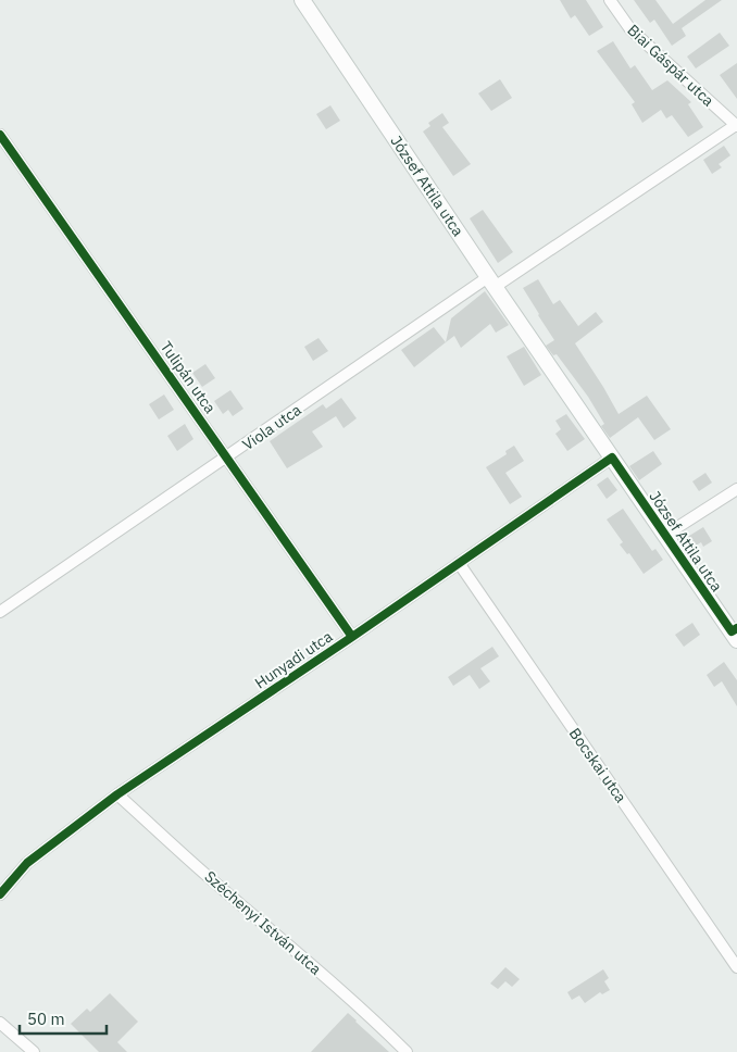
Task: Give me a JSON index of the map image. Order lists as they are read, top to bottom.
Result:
{
  "streets": {
    "street": [
      "Biai Gáspár utca",
      "József Attila utca",
      "Tulipán utca",
      "Viola utca",
      "Hunyadi utca",
      "Bocskai utca",
      "Széchenyi István utca"
    ]
  },
  "crossings": [
    ["Biai Gáspár utca", "Viola utca"],
    ["József Attila utca", "Viola utca"],
    ["József Attila utca", "Hunyadi utca"],
    ["Tulipán utca", "Viola utca"],
    ["Tulipán utca", "Hunyadi utca"],
    ["Hunyadi utca", "Bocskai utca"],
    ["Hunyadi utca", "Széchenyi István utca"]
  ],
  "scale_bar": "50 m"
}
